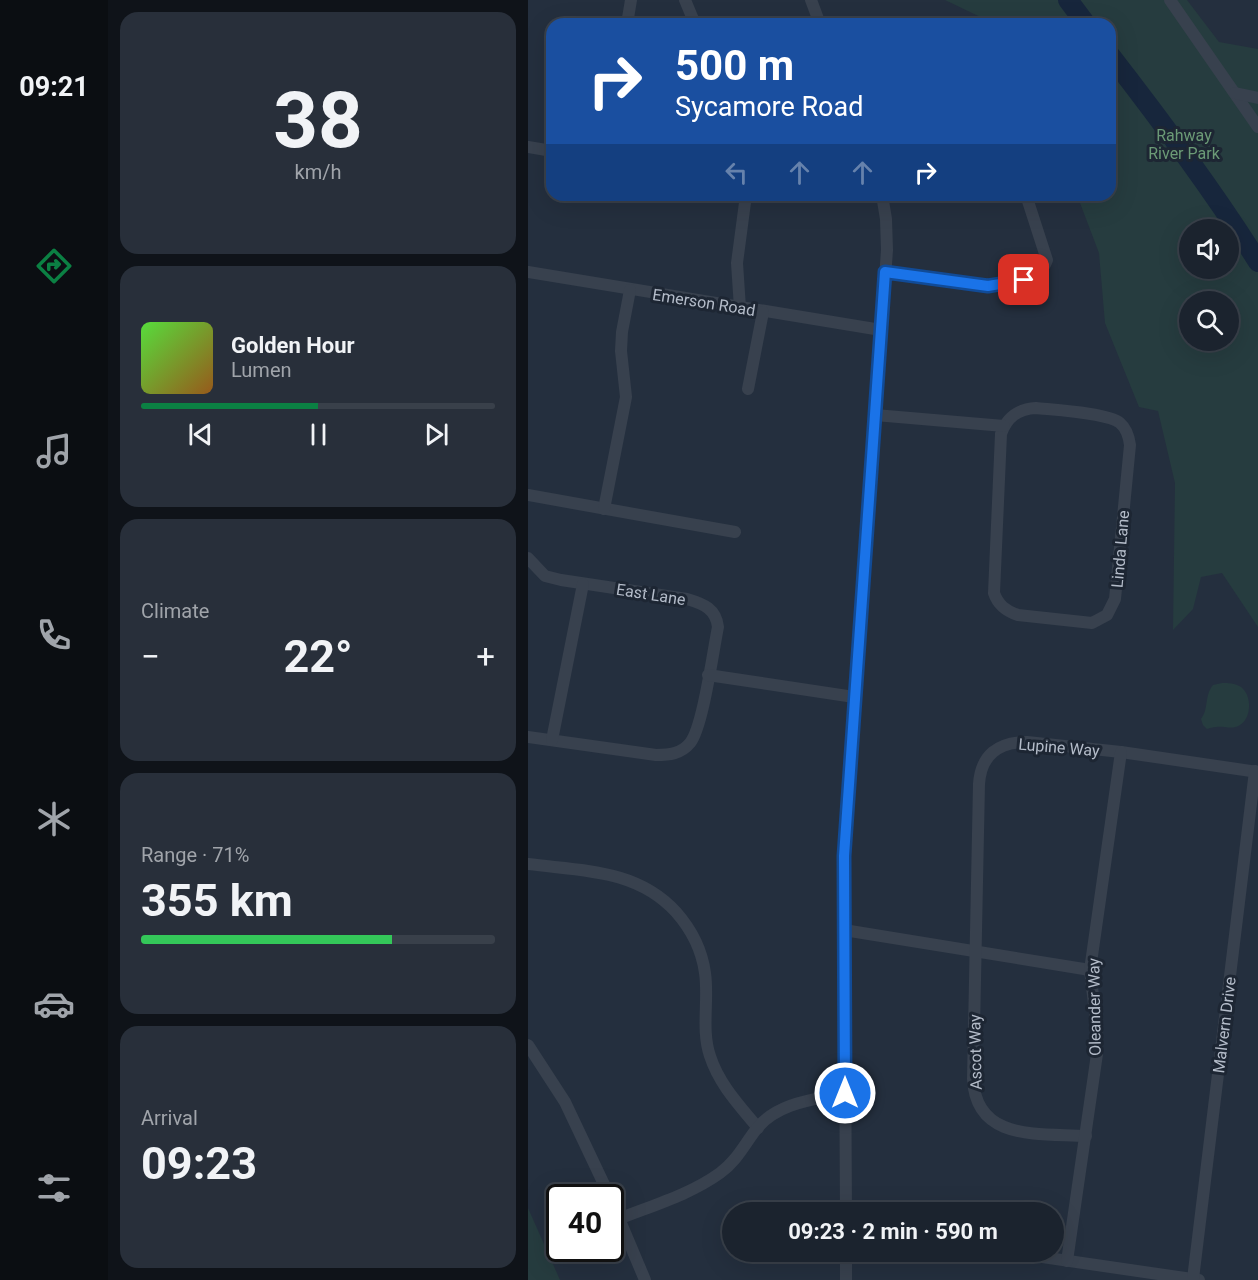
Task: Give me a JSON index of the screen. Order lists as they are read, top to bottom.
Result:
{
  "streets": {
    "street": [
      "Emerson Road",
      "Linda Lane",
      "East Lane",
      "Lupine Way",
      "Oleander Way",
      "Malvern Drive",
      "Ascot Way"
    ]
  },
  "crossings": [
    ["Lupine Way", "Oleander Way"],
    ["Lupine Way", "Malvern Drive"],
    ["Lupine Way", "Ascot Way"],
    ["Oleander Way", "Ascot Way"]
  ],
  "parks": ["Rahway River Park"],
  "page": {
    "tabs": "09:21",
    "tile": [
      ["38", "km/h"],
      "Climate",
      ["Range · 71%", "355 km"],
      ["Arrival", "09:23"]
    ],
    "turn": ["500 m", "Sycamore Road"],
    "song": ["Golden Hour", "Lumen"],
    "heat": ["−", "22°", "+"],
    "limit": "40",
    "trip": "09:23 · 2 min · 590 m"
  }
}
